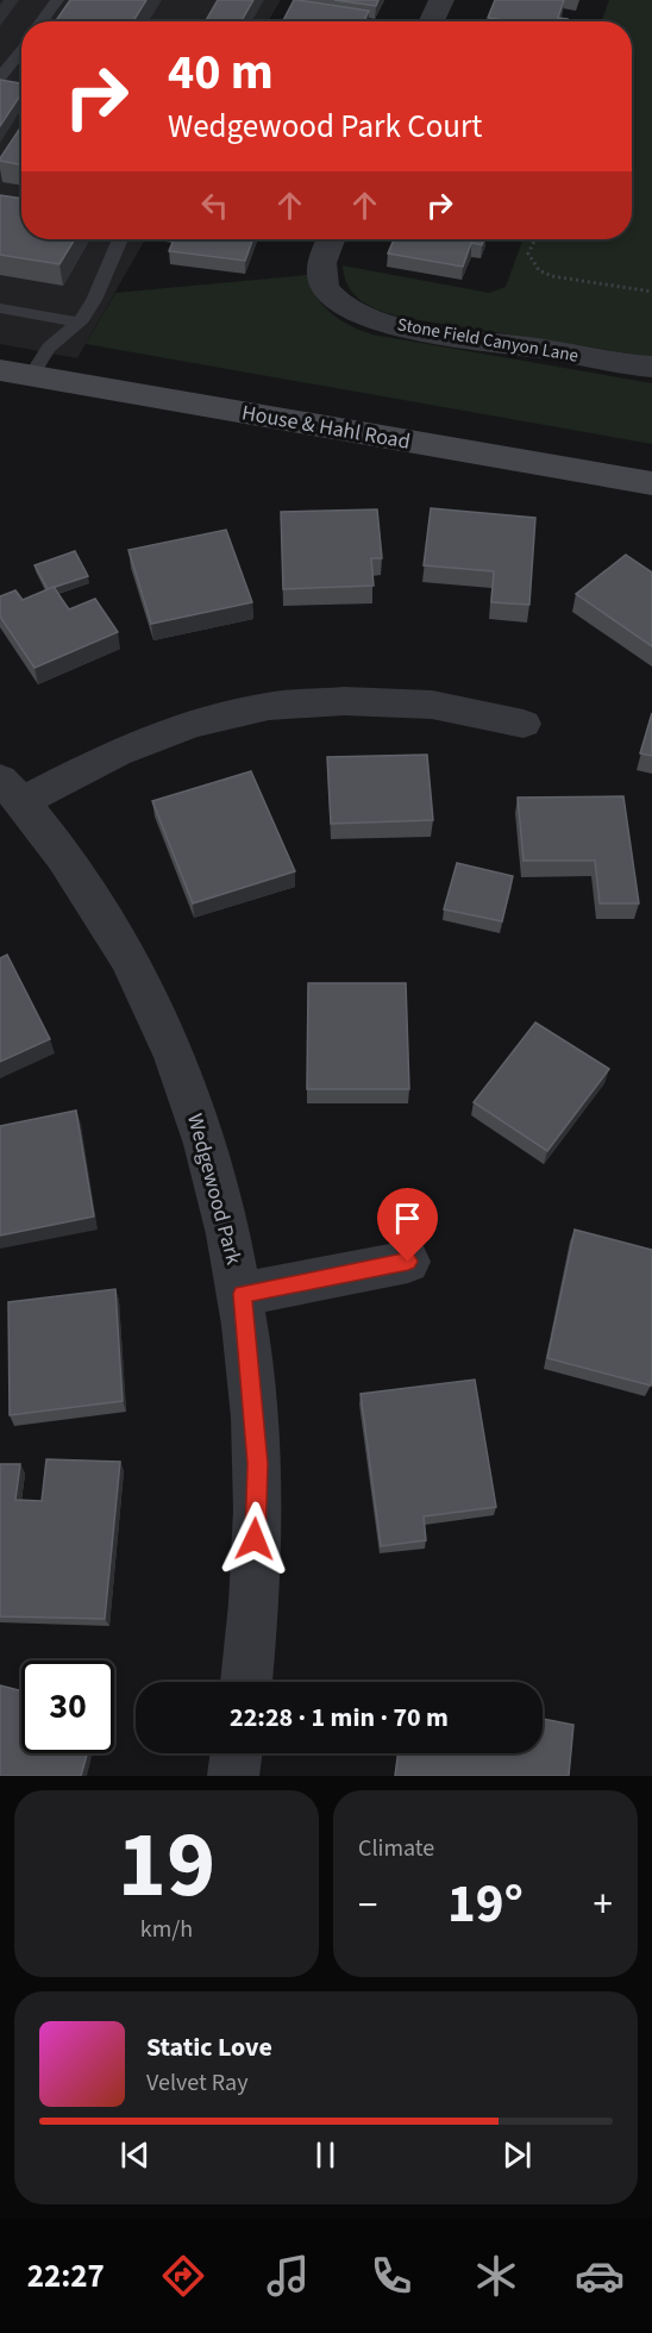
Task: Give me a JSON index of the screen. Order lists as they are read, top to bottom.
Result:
{
  "streets": {
    "street": ["Stone Field Canyon Lane", "House & Hahl Road", "Wedgewood Park"]
  },
  "page": {
    "turn": ["40 m", "Wedgewood Park Court"],
    "limit": "30",
    "trip": "22:28 · 1 min · 70 m",
    "tile": [
      ["19", "km/h"],
      "Climate"
    ],
    "heat": ["−", "19°", "+"],
    "song": ["Static Love", "Velvet Ray"],
    "tabs": "22:27"
  }
}
